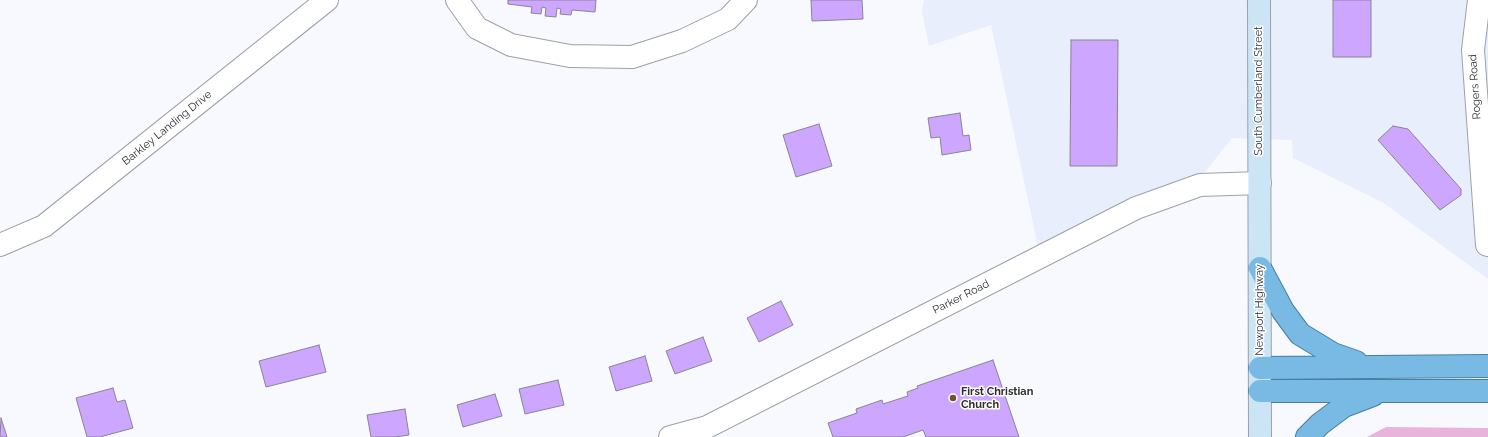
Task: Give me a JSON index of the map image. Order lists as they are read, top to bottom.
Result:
{
  "streets": {
    "main road": ["South Cumberland Street", "Newport Highway"],
    "street": ["Rogers Road", "Barkley Landing Drive", "Parker Road"]
  },
  "crossings": [
    ["South Cumberland Street", "Parker Road"],
    ["South Cumberland Street", "Newport Highway"],
    ["Parker Road", "Newport Highway"]
  ],
  "places": ["First Christian Church"]
}
